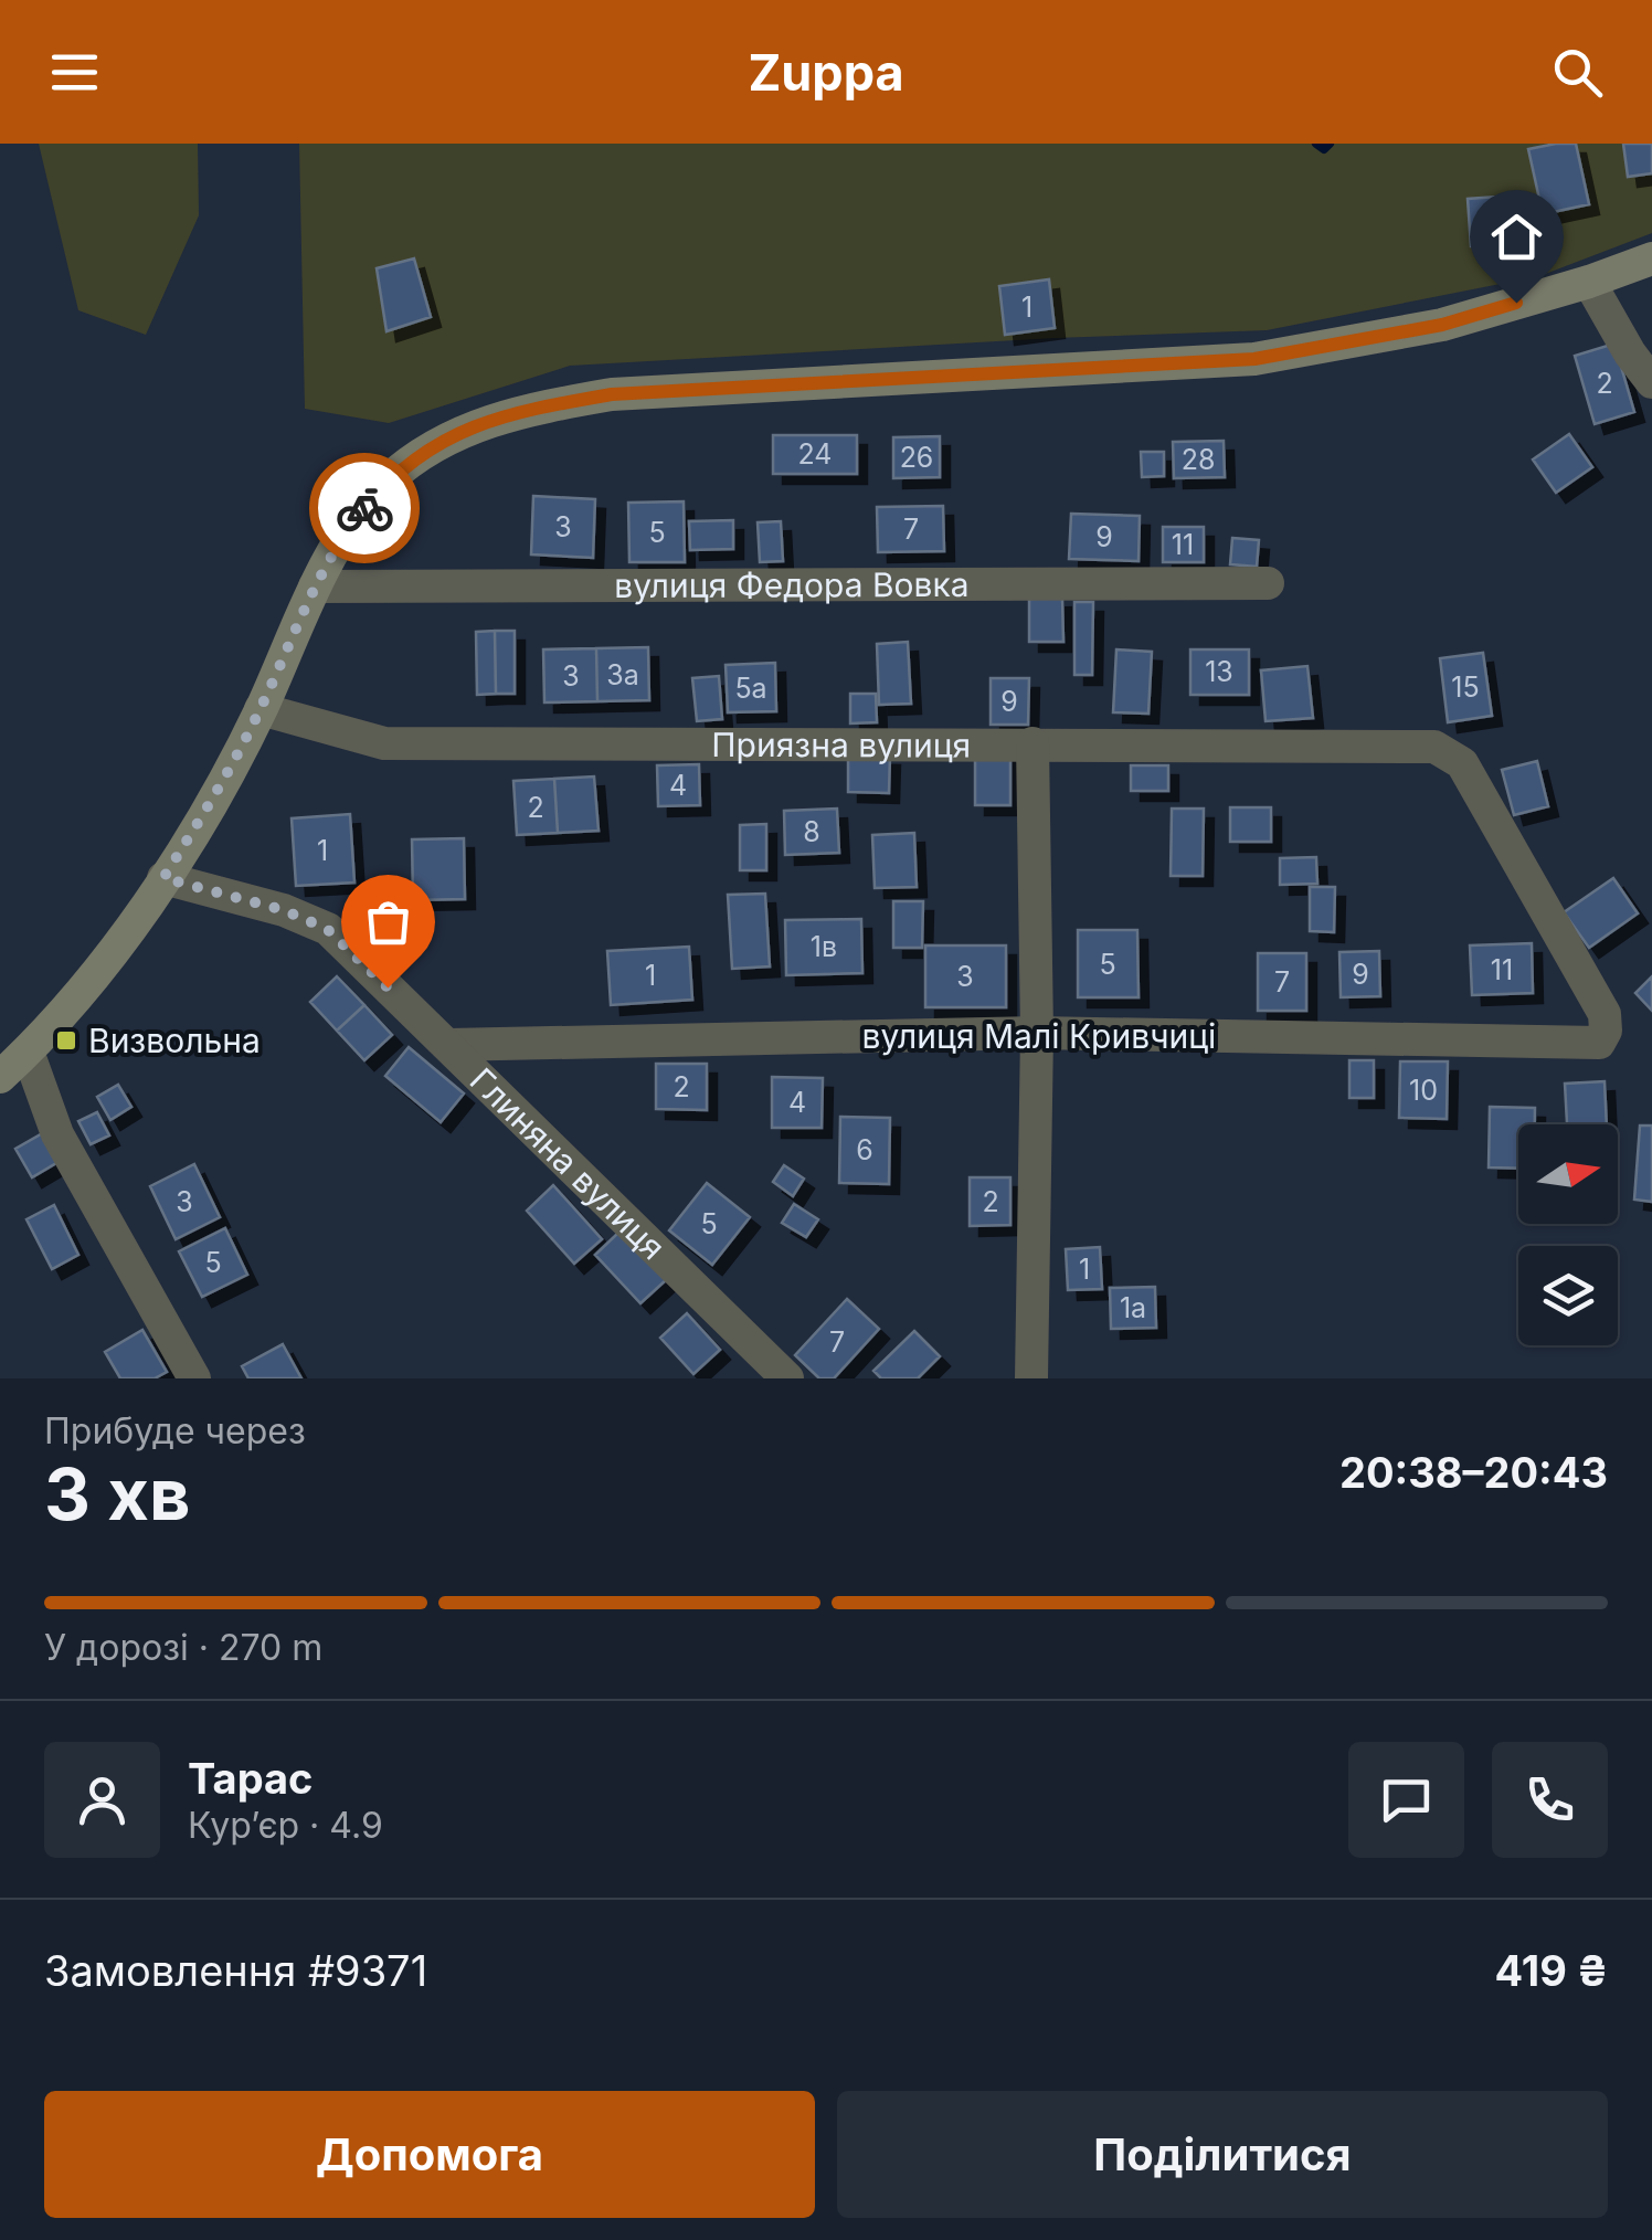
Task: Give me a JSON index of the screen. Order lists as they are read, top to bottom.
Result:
{
  "streets": {
    "street": [
      "вулиця Федора Вовка",
      "Приязна вулиця",
      "вулиця Малі Кривчиці",
      "Глиняна вулиця"
    ]
  },
  "crossings": [
    ["Приязна вулиця", "вулиця Малі Кривчиці"],
    ["вулиця Малі Кривчиці", "Глиняна вулиця"]
  ],
  "places": {
    "transit": ["Визвольна"]
  },
  "house_numbers": [
    "1",
    "2",
    "24",
    "26",
    "28",
    "3",
    "7",
    "5",
    "9",
    "11",
    "13",
    "3а",
    "3",
    "15",
    "5а",
    "9",
    "4",
    "2",
    "8",
    "1",
    "1в",
    "5",
    "11",
    "9",
    "1",
    "3",
    "7",
    "2",
    "10",
    "4",
    "6",
    "3",
    "2",
    "5",
    "5",
    "1",
    "1а",
    "7"
  ],
  "north": "right",
  "page": {
    "header": "Zuppa",
    "heading": ["3 хв", "Прибуде через", "20:38–20:43"],
    "panel": [
      "Тарас",
      "Кур’єр · 4.9",
      "Замовлення #9371",
      "419 ₴"
    ],
    "bar": "У дорозі · 270 m",
    "buttons": ["Допомога", "Поділитися"]
  }
}
